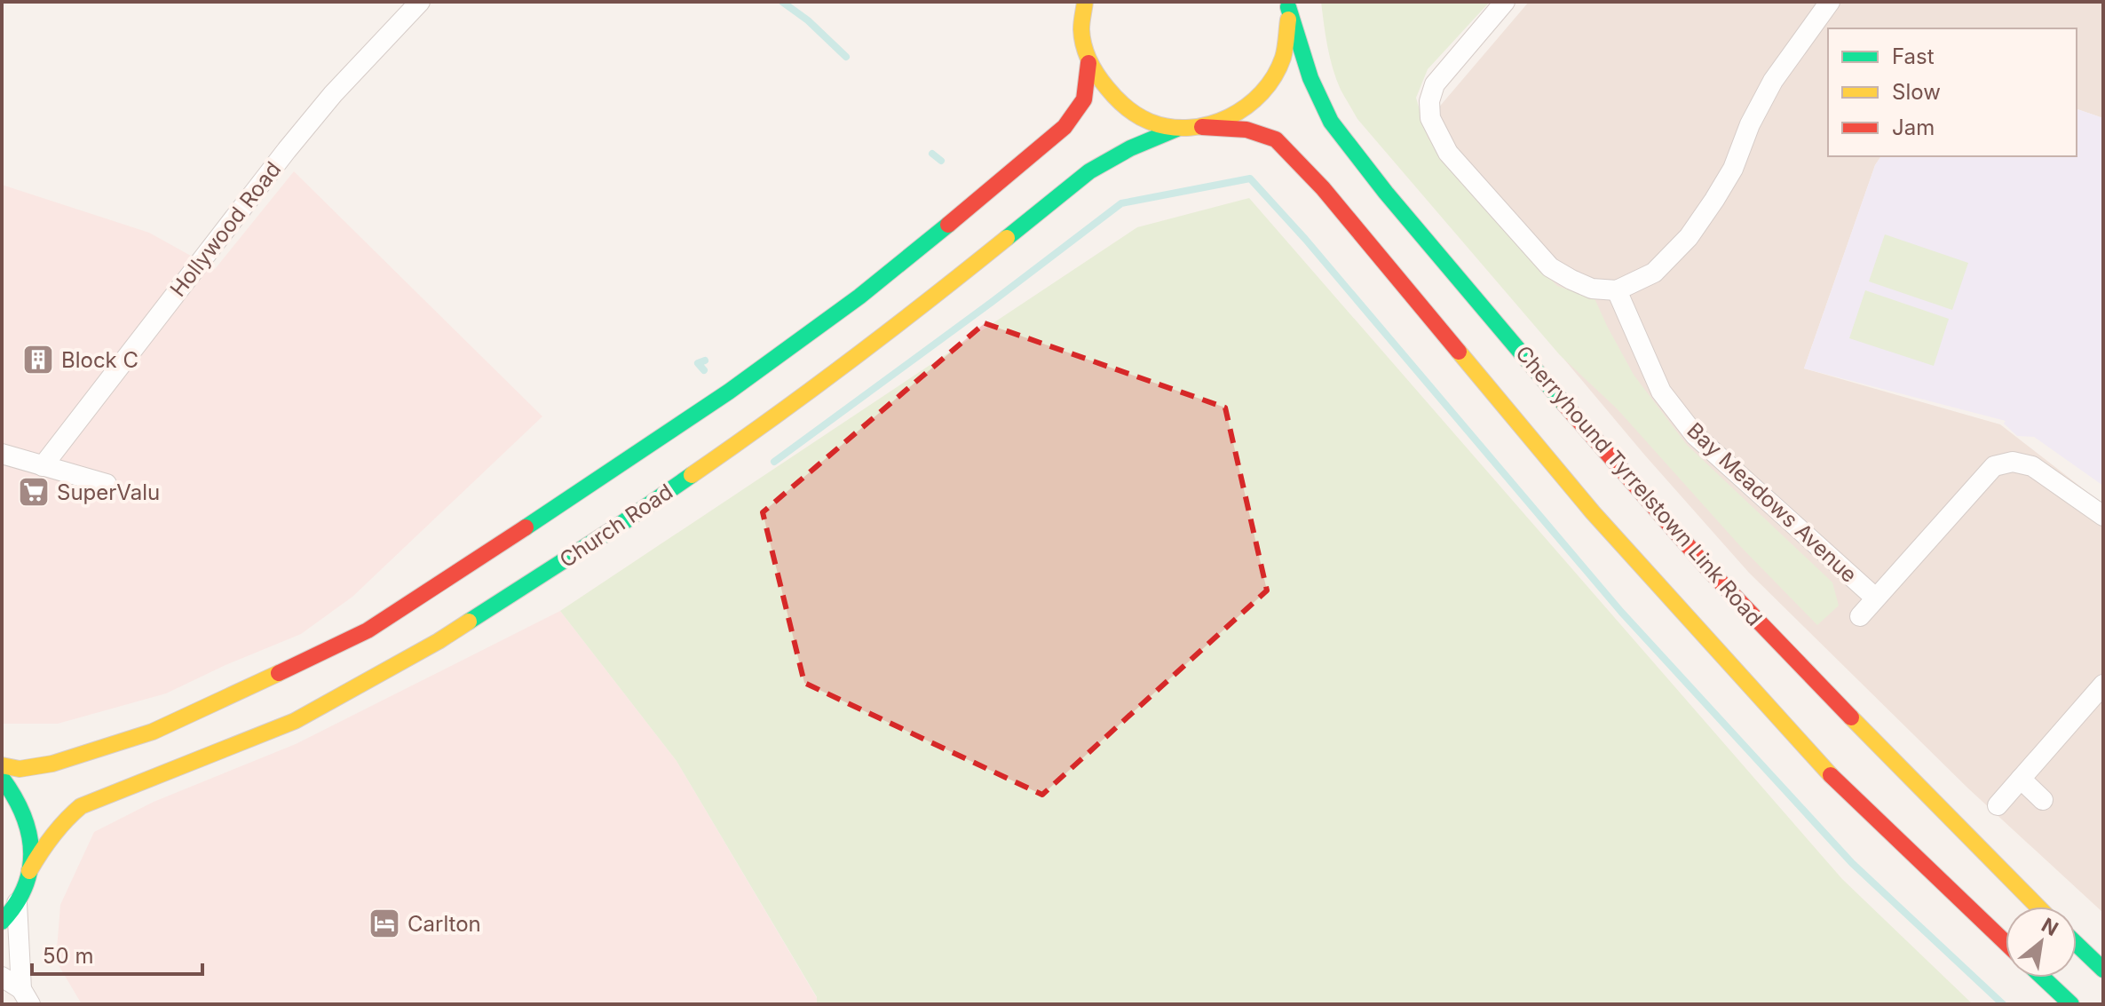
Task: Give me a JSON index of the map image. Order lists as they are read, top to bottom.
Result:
{
  "streets": {
    "main road": ["Cherryhound Tyrrelstown Link Road", "Church Road"],
    "street": ["Hollywood Road", "Bay Meadows Avenue"]
  },
  "places": {
    "building": ["Block C"],
    "supermarket": ["SuperValu"],
    "hotel": ["Carlton"]
  },
  "legend": ["Fast", "Slow", "Jam"],
  "scale_bar": "50 m",
  "north": "top right"
}
